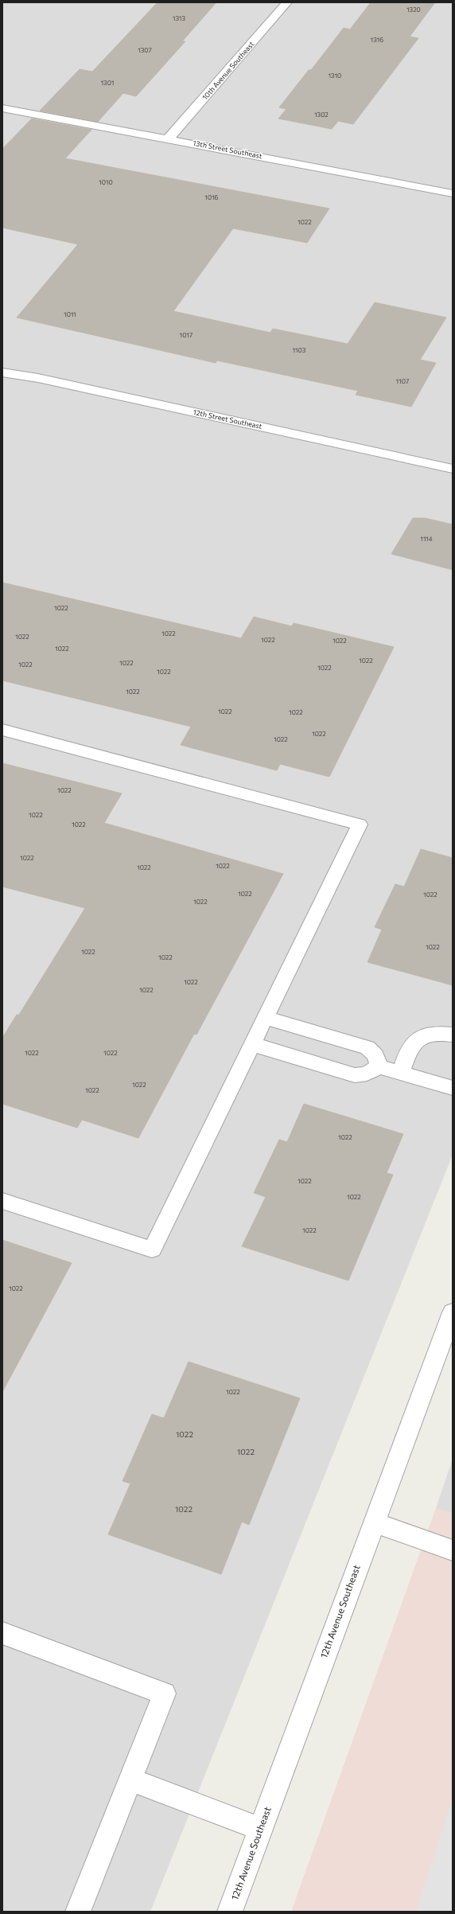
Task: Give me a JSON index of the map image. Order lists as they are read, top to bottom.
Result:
{
  "streets": {
    "street": [
      "10th Avenue Southeast",
      "13th Street Southeast",
      "12th Street Southeast",
      "12th Avenue Southeast"
    ]
  },
  "crossings": [
    ["10th Avenue Southeast", "13th Street Southeast"]
  ],
  "house_numbers": [
    "1320",
    "1313",
    "1316",
    "1307",
    "1310",
    "1301",
    "1302",
    "1010",
    "1016",
    "1022",
    "1011",
    "1017",
    "1103",
    "1107",
    "1114",
    "1022",
    "1022",
    "1022",
    "1022",
    "1022",
    "1022",
    "1022",
    "1022",
    "1022",
    "1022",
    "1022",
    "1022",
    "1022",
    "1022",
    "1022",
    "1022",
    "1022",
    "1022",
    "1022",
    "1022",
    "1022",
    "1022",
    "1022",
    "1022",
    "1022",
    "1022",
    "1022",
    "1022",
    "1022",
    "1022",
    "1022",
    "1022",
    "1022",
    "1022",
    "1022",
    "1022",
    "1022",
    "1022",
    "1022",
    "1022",
    "1022",
    "1022",
    "1022"
  ]
}
